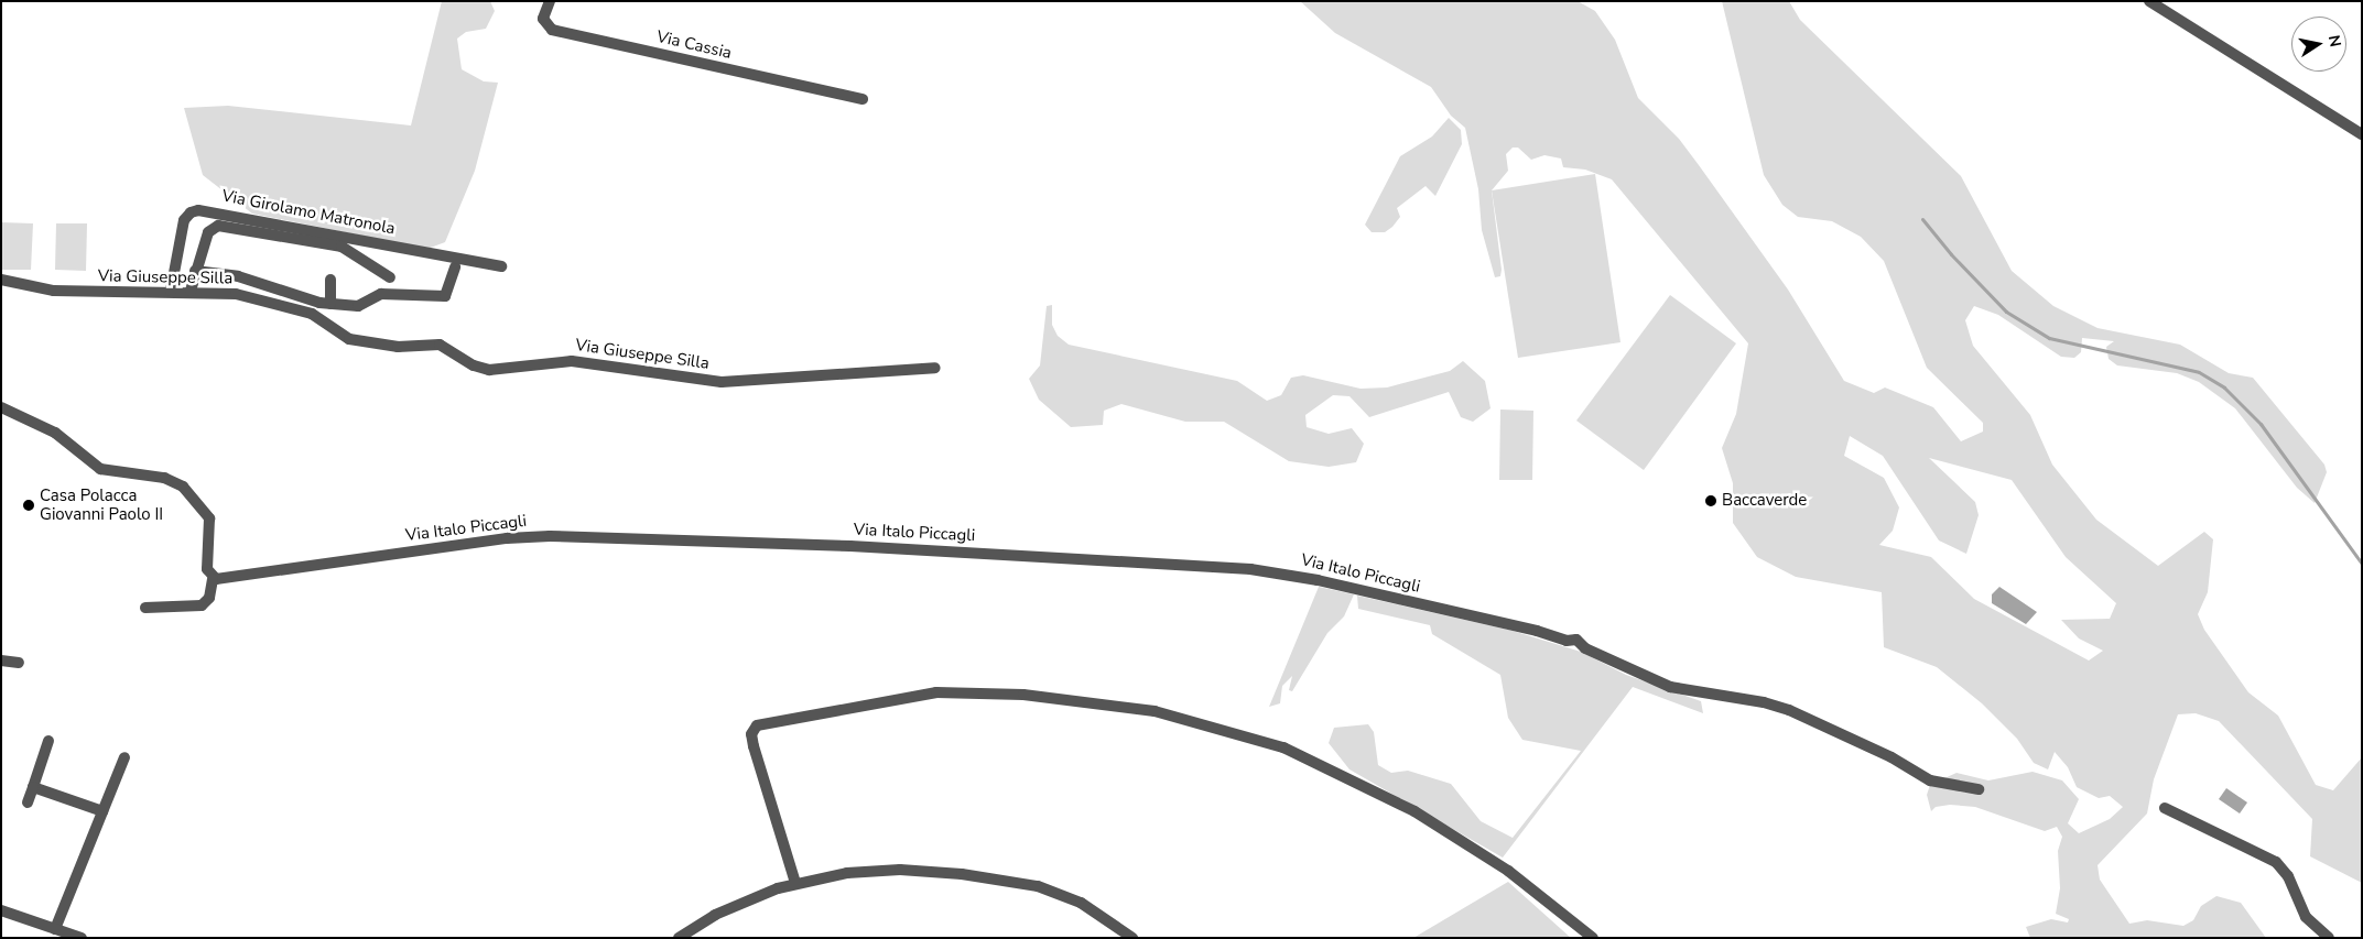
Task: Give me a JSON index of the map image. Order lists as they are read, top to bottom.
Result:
{
  "streets": {
    "street": [
      "Via Cassia",
      "Via Girolamo Matronola",
      "Via Giuseppe Silla",
      "Via Italo Piccagli"
    ]
  },
  "crossings": [
    ["Via Girolamo Matronola", "Via Giuseppe Silla"]
  ],
  "places": ["Baccaverde", "Casa Polacca Giovanni Paolo II"],
  "north": "right"
}
